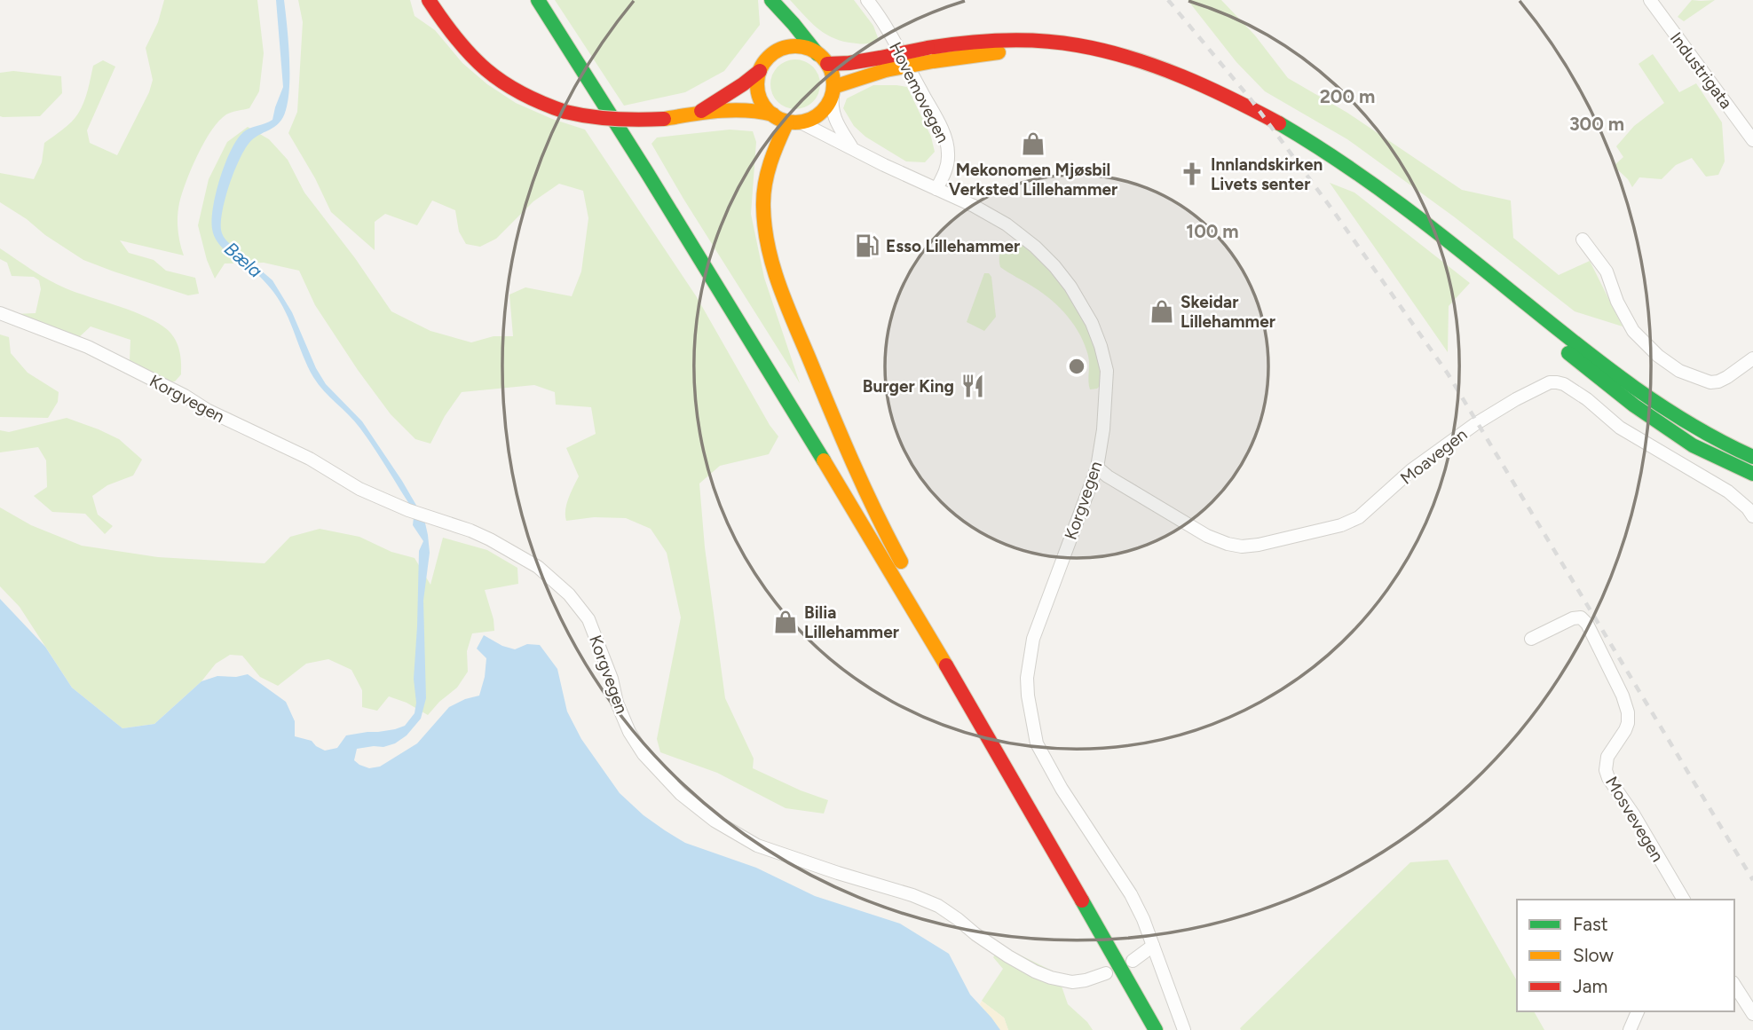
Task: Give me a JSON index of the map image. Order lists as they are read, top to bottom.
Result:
{
  "streets": {
    "street": [
      "Industrigata",
      "Hovemovegen",
      "Korgvegen",
      "Moavegen",
      "Mosvevegen"
    ]
  },
  "crossings": [
    ["Hovemovegen", "Korgvegen"],
    ["Korgvegen", "Moavegen"]
  ],
  "water": ["Bæla"],
  "places": {
    "shop": ["Mekonomen Mjøsbil Verksted Lillehammer", "Skeidar Lillehammer", "Bilia Lillehammer"],
    "church": ["Innlandskirken Livets senter"],
    "fuel station": ["Esso Lillehammer"],
    "restaurant": ["Burger King"]
  },
  "legend": ["Fast", "Slow", "Jam"],
  "rings": ["200 m", "300 m", "100 m"]
}
